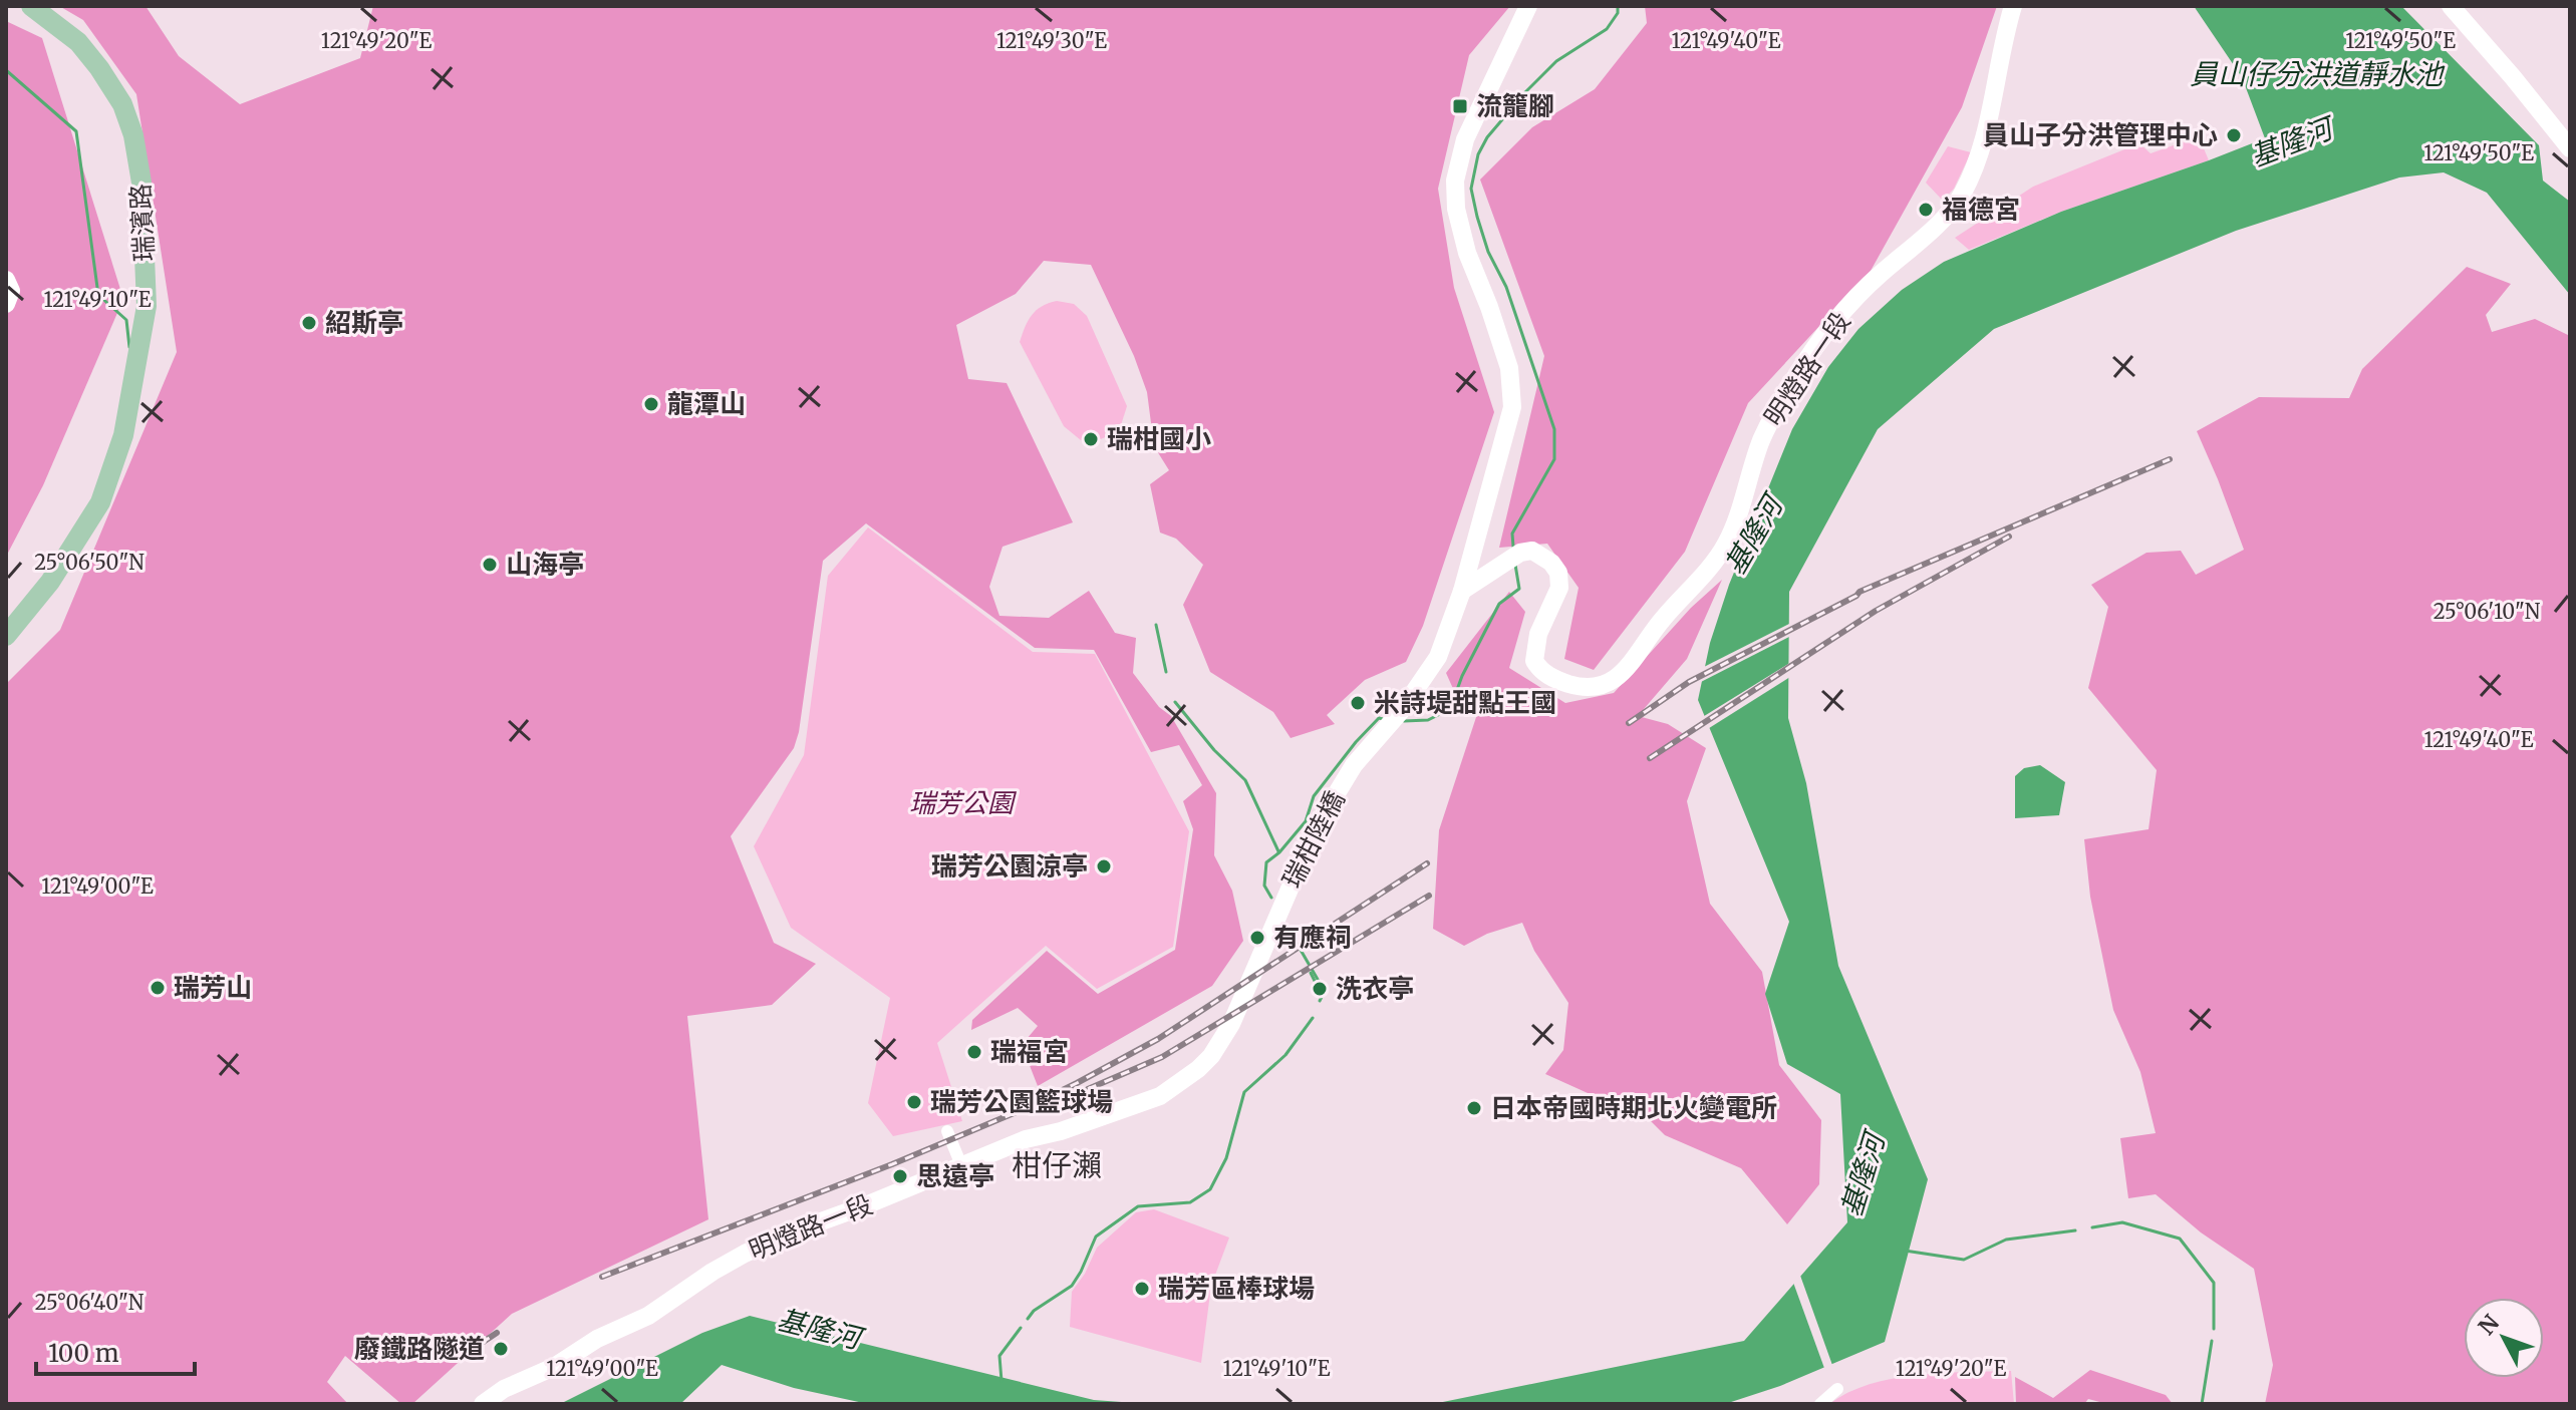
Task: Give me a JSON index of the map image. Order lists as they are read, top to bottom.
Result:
{
  "streets": {
    "main road": ["瑞濱路", "明燈路一段", "瑞柑陸橋"]
  },
  "crossings": [
    ["明燈路一段", "瑞柑陸橋"]
  ],
  "districts": ["柑仔瀨"],
  "water": ["員山仔分洪道靜水池", "基隆河"],
  "parks": ["瑞芳公園"],
  "places": {
    "transit": ["流籠腳"],
    "other": [
      "員山子分洪管理中心",
      "福德宮",
      "紹斯亭",
      "龍潭山",
      "瑞柑國小",
      "山海亭",
      "米詩堤甜點王國",
      "瑞芳公園涼亭",
      "有應祠",
      "瑞芳山",
      "洗衣亭",
      "瑞福宮",
      "瑞芳公園籃球場",
      "日本帝國時期北火變電所",
      "思遠亭",
      "瑞芳區棒球場",
      "廢鐵路隧道"
    ]
  },
  "scale_bar": "100 m",
  "north": "top left",
  "coordinates": [
    "121°49'20\"E",
    "121°49'30\"E",
    "121°49'40\"E",
    "121°49'50\"E",
    "121°49'10\"E",
    "25°06'50\"N",
    "25°06'10\"N",
    "121°49'00\"E",
    "25°06'40\"N"
  ]
}
